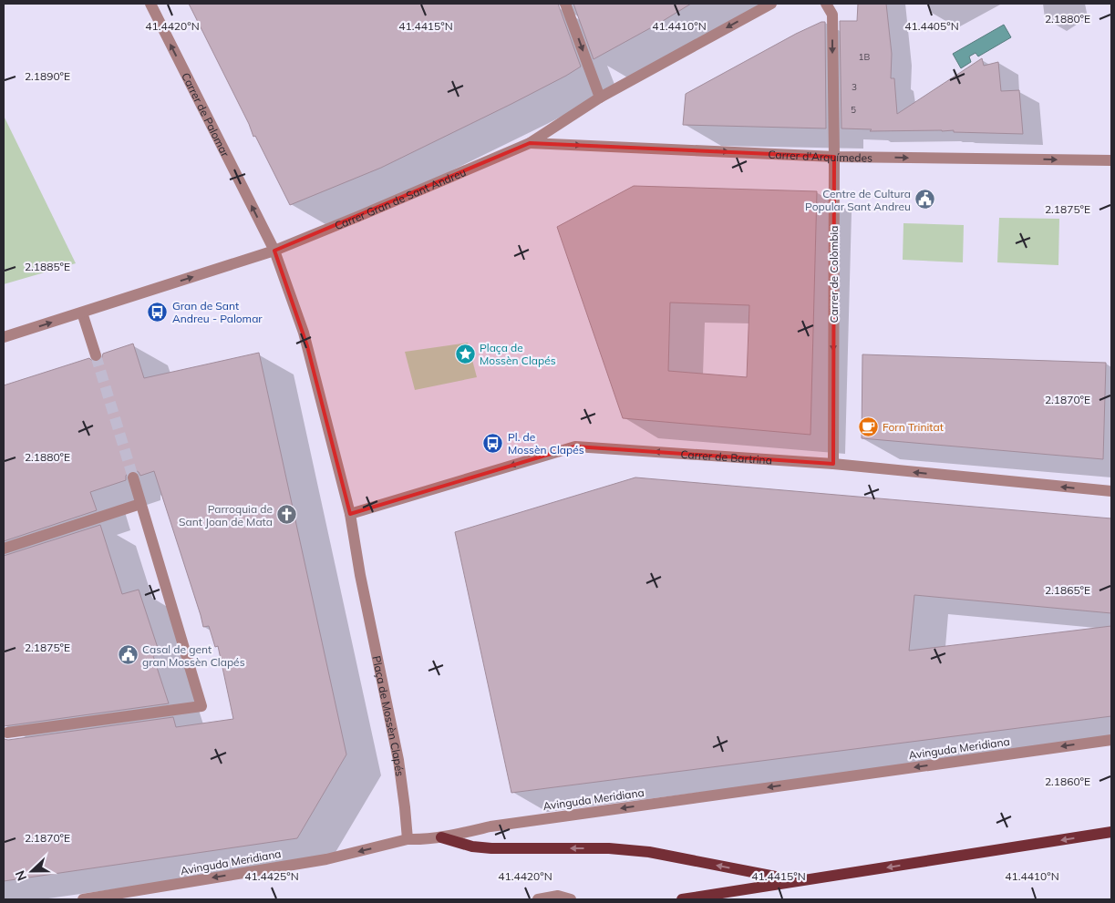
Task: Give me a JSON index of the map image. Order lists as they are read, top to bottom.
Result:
{
  "streets": {
    "street": [
      "Carrer de Palomar",
      "Carrer d'Arquímedes",
      "Carrer Gran de Sant Andreu",
      "Carrer de Colòmbia",
      "Carrer de Bartrina",
      "Plaça de Mossèn Clapés",
      "Avinguda Meridiana"
    ]
  },
  "crossings": [
    ["Carrer de Palomar", "Carrer Gran de Sant Andreu"],
    ["Carrer de Palomar", "Plaça de Mossèn Clapés"],
    ["Carrer d'Arquímedes", "Carrer Gran de Sant Andreu"],
    ["Carrer d'Arquímedes", "Carrer de Colòmbia"],
    ["Carrer Gran de Sant Andreu", "Plaça de Mossèn Clapés"],
    ["Carrer de Colòmbia", "Carrer de Bartrina"],
    ["Carrer de Bartrina", "Plaça de Mossèn Clapés"],
    ["Plaça de Mossèn Clapés", "Avinguda Meridiana"]
  ],
  "one_way": [
    "Carrer de Palomar",
    "Carrer d'Arquímedes",
    "Carrer de Colòmbia",
    "Carrer de Bartrina",
    "Avinguda Meridiana"
  ],
  "places": {
    "public building": ["Centre de Cultura Popular Sant Andreu", "Casal de gent gran Mossèn Clapés"],
    "bus stop": ["Gran de Sant Andreu - Palomar", "Pl. de Mossèn Clapés"],
    "place": ["Plaça de Mossèn Clapés"],
    "cafe": ["Forn Trinitat"],
    "church": ["Parroquia de Sant Joan de Mata"]
  },
  "house_numbers": ["1B", "3", "5"],
  "north": "left",
  "coordinates": [
    "2.1880°E",
    "41.4420°N",
    "41.4415°N",
    "41.4410°N",
    "41.4405°N",
    "2.1890°E",
    "2.1875°E",
    "2.1885°E",
    "2.1870°E",
    "2.1865°E",
    "2.1860°E",
    "41.4425°N"
  ]
}
